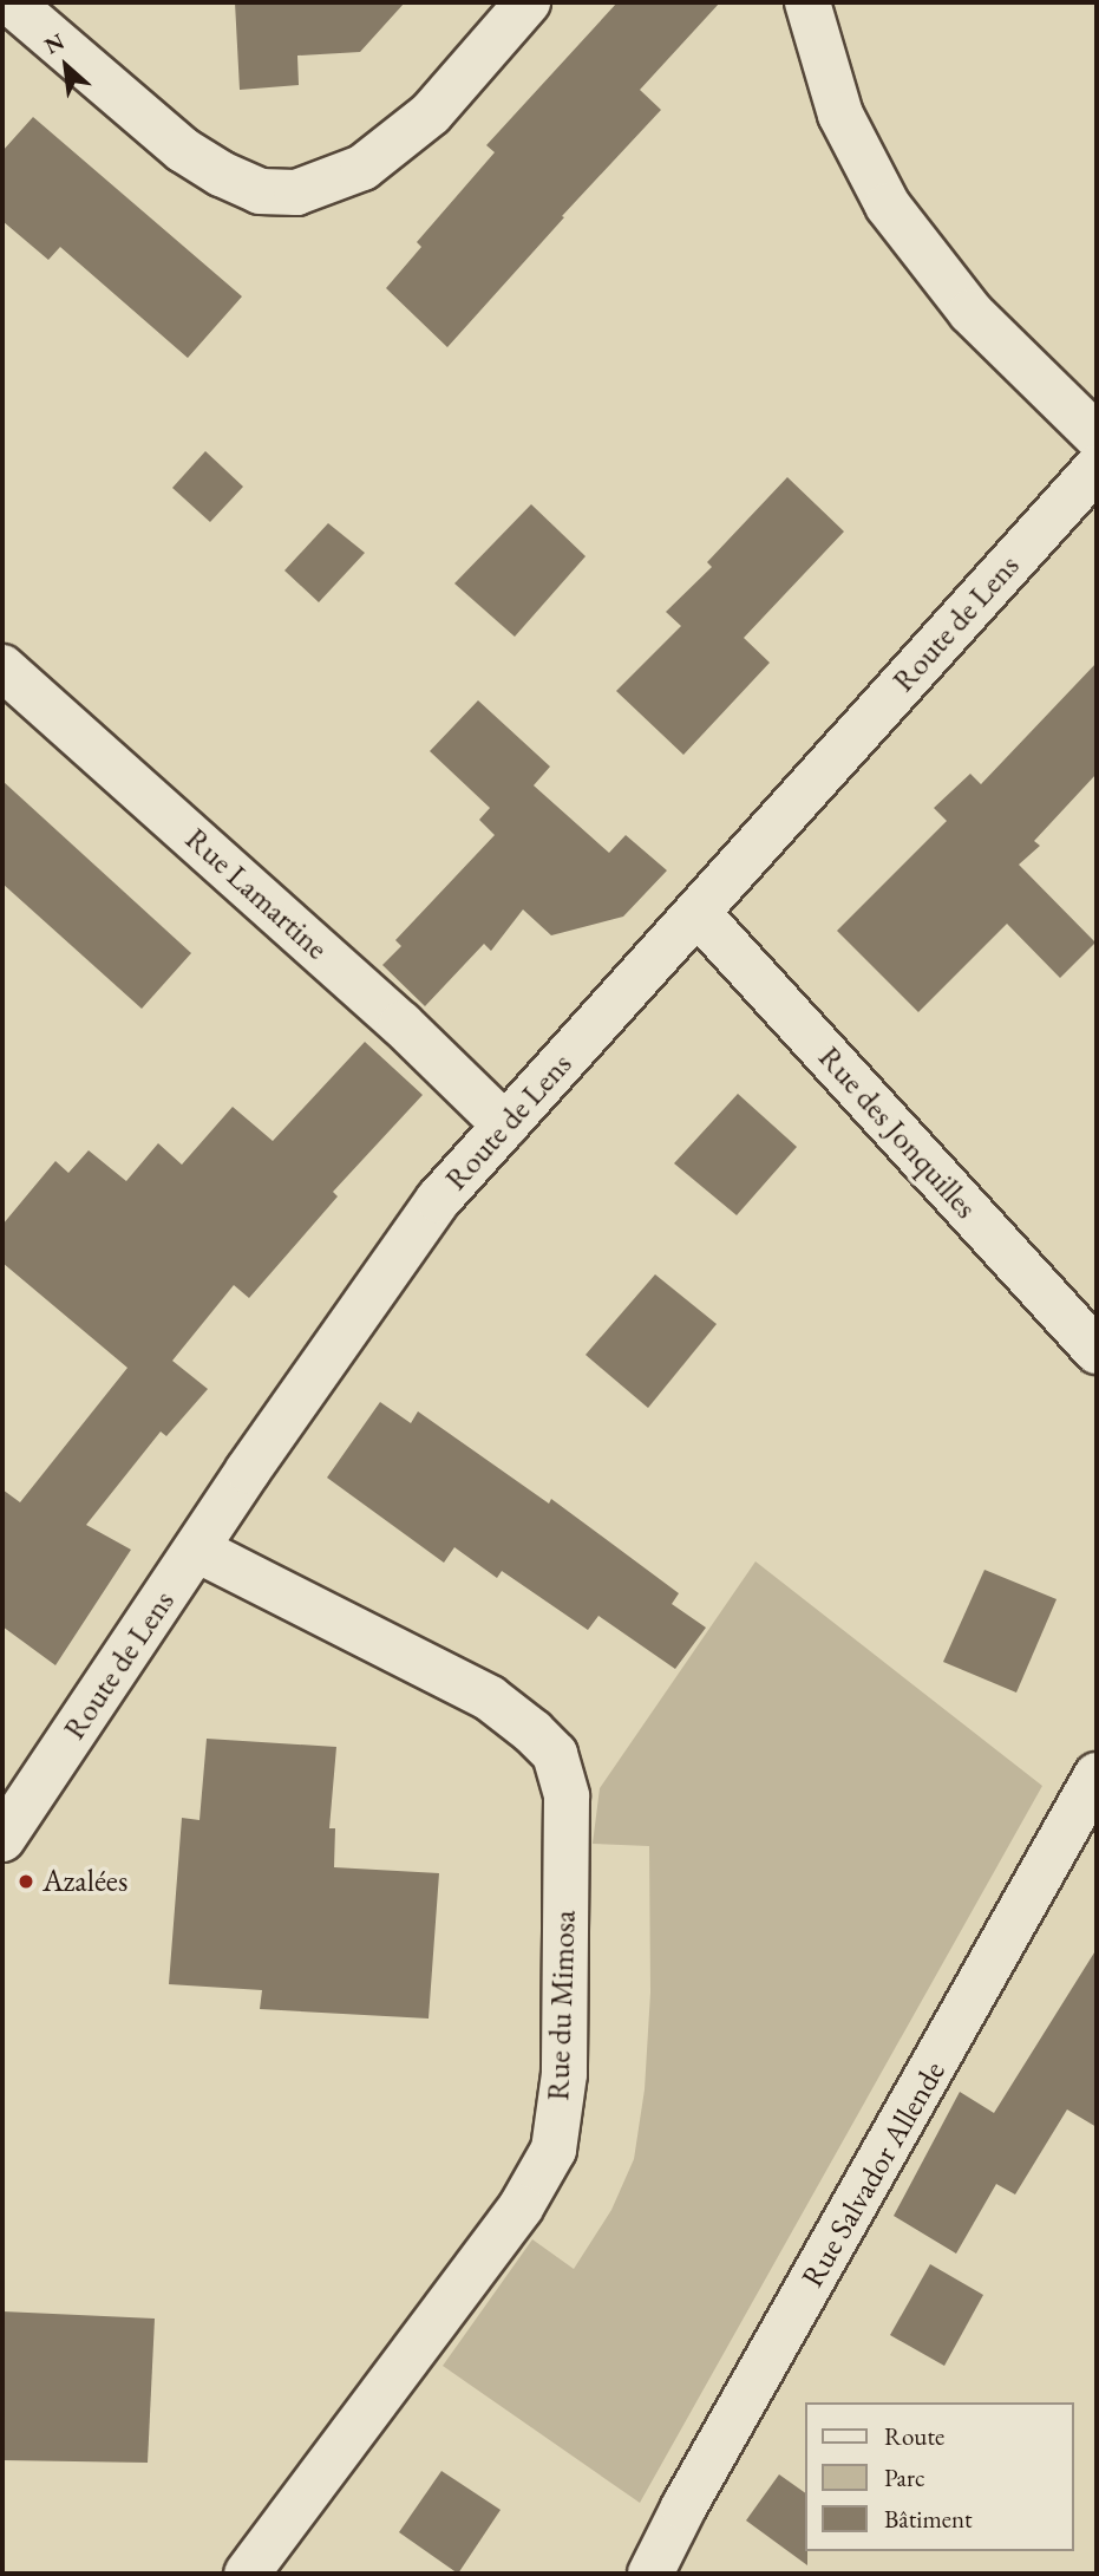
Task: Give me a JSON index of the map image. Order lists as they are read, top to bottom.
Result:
{
  "streets": {
    "street": [
      "Route de Lens",
      "Rue Lamartine",
      "Rue des Jonquilles",
      "Rue du Mimosa",
      "Rue Salvador Allende"
    ]
  },
  "crossings": [
    ["Route de Lens", "Rue Lamartine"],
    ["Route de Lens", "Rue des Jonquilles"],
    ["Route de Lens", "Rue du Mimosa"]
  ],
  "places": ["Azalées"],
  "legend": ["Route", "Parc", "Bâtiment"],
  "north": "top left"
}
